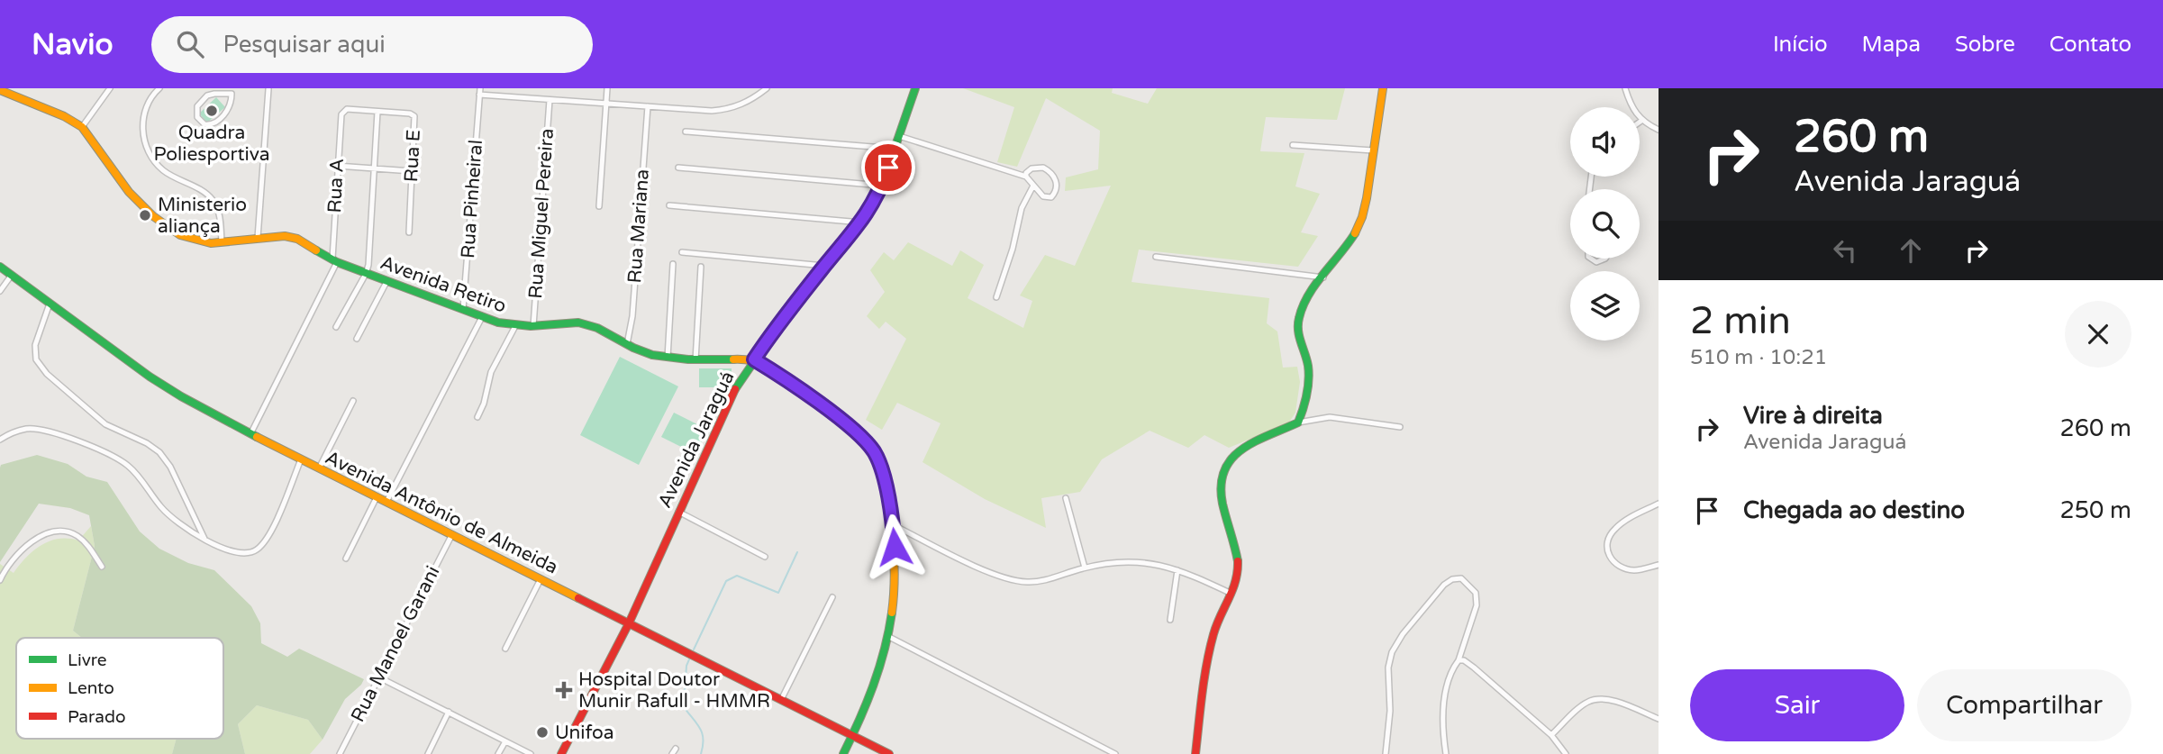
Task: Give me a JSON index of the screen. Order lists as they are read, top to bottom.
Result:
{
  "streets": {
    "street": [
      "Rua E",
      "Rua A",
      "Rua Pinheiral",
      "Rua Miguel Pereira",
      "Rua Mariana",
      "Avenida Retiro",
      "Avenida Jaraguá",
      "Avenida Antônio de Almeida",
      "Rua Manoel Garani"
    ]
  },
  "crossings": [
    ["Rua E", "Rua A"],
    ["Rua A", "Avenida Retiro"],
    ["Rua Pinheiral", "Avenida Retiro"],
    ["Rua Miguel Pereira", "Avenida Retiro"],
    ["Rua Mariana", "Avenida Retiro"],
    ["Avenida Retiro", "Avenida Jaraguá"],
    ["Avenida Jaraguá", "Avenida Antônio de Almeida"],
    ["Avenida Antônio de Almeida", "Rua Manoel Garani"]
  ],
  "places": {
    "other": ["Quadra Poliesportiva", "Ministerio aliança", "Unifoa"],
    "health": ["Hospital Doutor Munir Rafull - HMMR"]
  },
  "legend": ["Livre", "Lento", "Parado"],
  "page": {
    "header": "Navio",
    "search": "Pesquisar aqui",
    "nav": [
      "Início",
      "Mapa",
      "Sobre",
      "Contato"
    ],
    "turn": ["260 m", "Avenida Jaraguá"],
    "heading": ["2 min", "510 m · 10:21"],
    "list": [
      {
        "name": "Vire à direita",
        "note": "Avenida Jaraguá",
        "value": "260 m"
      },
      {
        "name": "Chegada ao destino",
        "value": "250 m"
      }
    ],
    "buttons": ["Sair", "Compartilhar"]
  }
}
